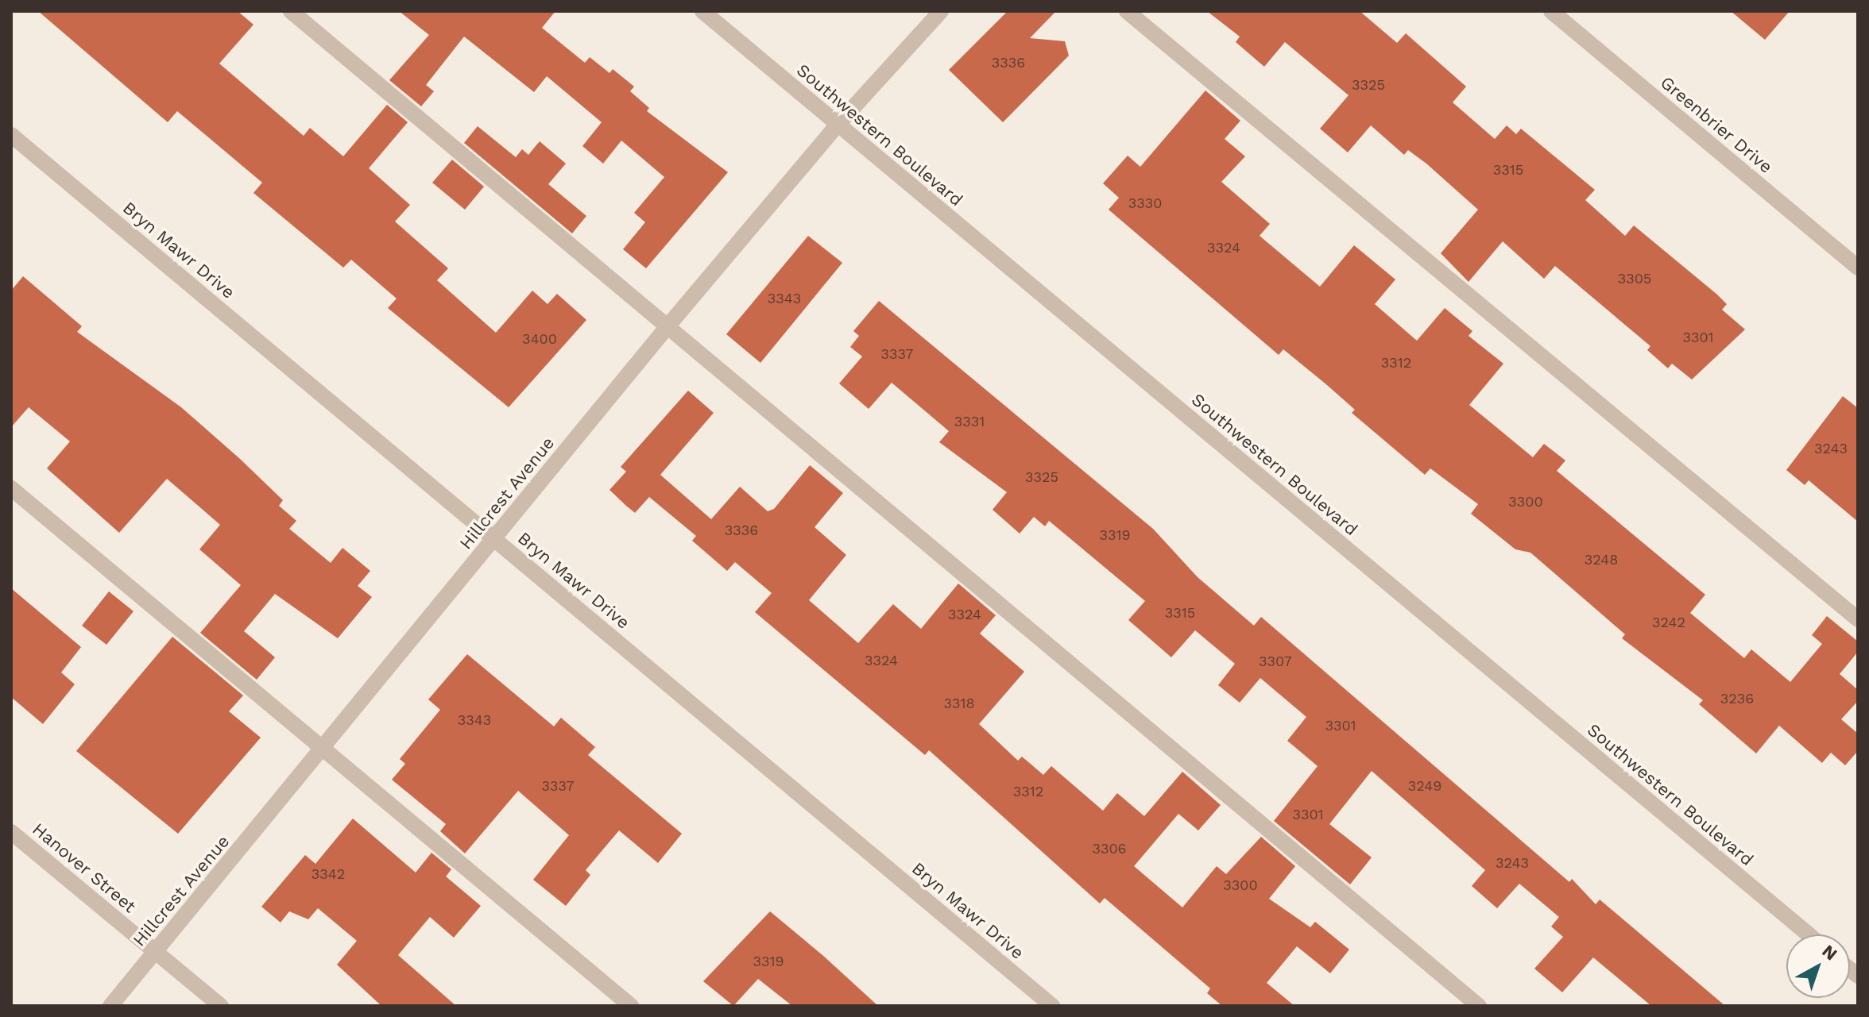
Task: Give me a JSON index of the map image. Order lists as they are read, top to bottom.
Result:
{
  "streets": {
    "street": [
      "Greenbrier Drive",
      "Southwestern Boulevard",
      "Bryn Mawr Drive",
      "Hillcrest Avenue",
      "Hanover Street"
    ]
  },
  "crossings": [
    ["Southwestern Boulevard", "Hillcrest Avenue"],
    ["Bryn Mawr Drive", "Hillcrest Avenue"],
    ["Hillcrest Avenue", "Hanover Street"]
  ],
  "house_numbers": [
    "3336",
    "3325",
    "3315",
    "3330",
    "3324",
    "3305",
    "3343",
    "3301",
    "3400",
    "3337",
    "3312",
    "3331",
    "3243",
    "3325",
    "3300",
    "3336",
    "3319",
    "3248",
    "3315",
    "3324",
    "3242",
    "3324",
    "3307",
    "3236",
    "3318",
    "3343",
    "3301",
    "3337",
    "3249",
    "3312",
    "3301",
    "3306",
    "3243",
    "3342",
    "3300",
    "3319"
  ],
  "north": "top right"
}
